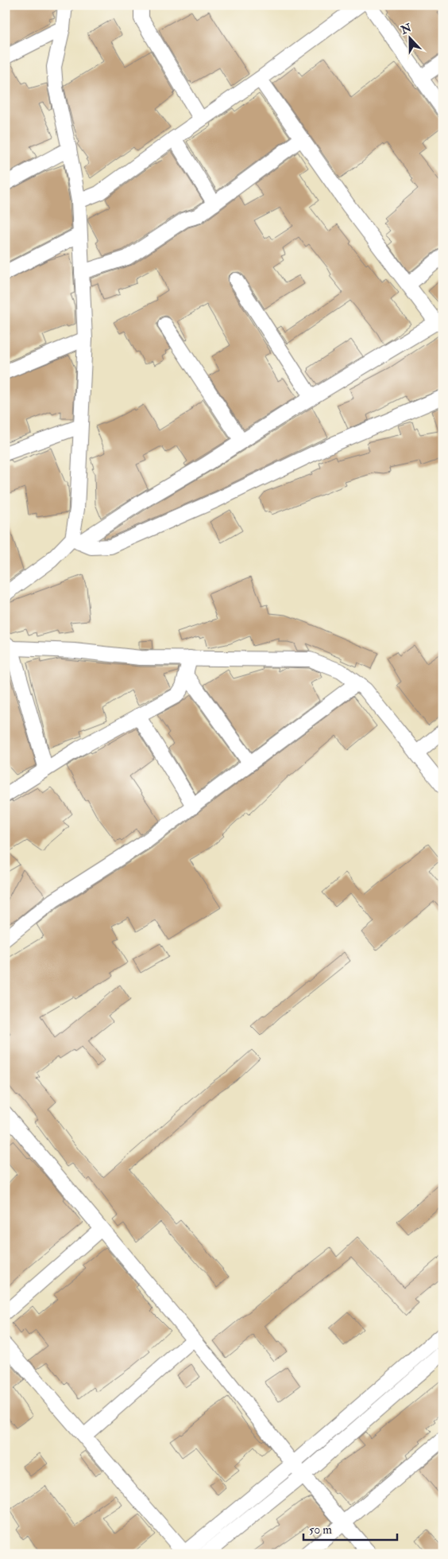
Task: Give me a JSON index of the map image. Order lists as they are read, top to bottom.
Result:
{
  "scale_bar": "50 m",
  "north": "top"
}
